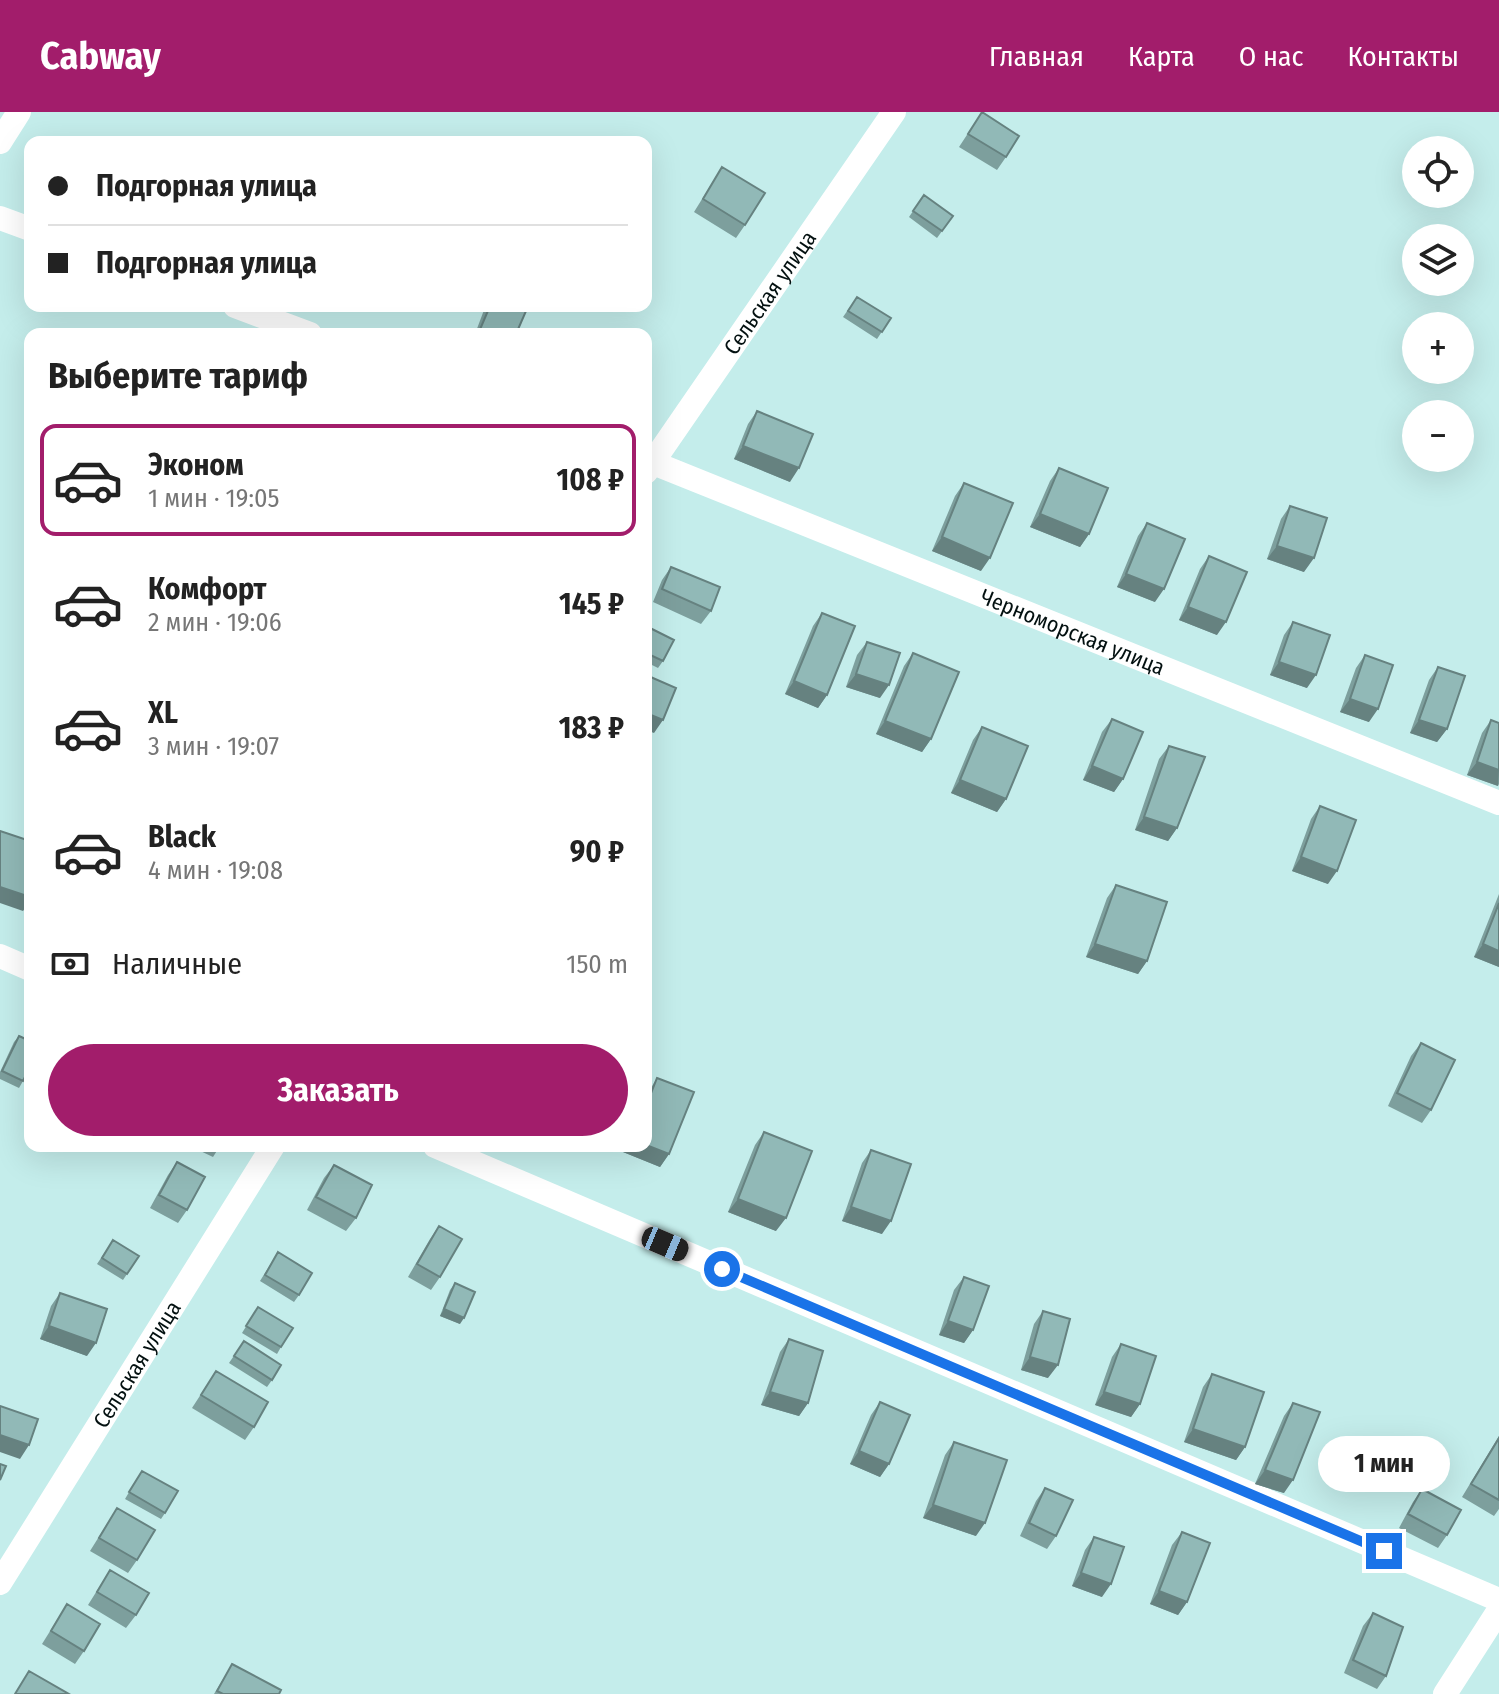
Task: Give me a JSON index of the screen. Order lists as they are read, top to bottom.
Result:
{
  "streets": {
    "street": ["Сельская улица", "Черноморская улица"]
  },
  "page": {
    "header": "Cabway",
    "nav": [
      "Главная",
      "Карта",
      "О нас",
      "Контакты"
    ],
    "map_buttons": ["+", "−"],
    "banner": ["Подгорная улица", "Подгорная улица"],
    "heading": "Выберите тариф",
    "list": [
      {
        "name": "Эконом",
        "note": "1 мин · 19:05",
        "value": "108 ₽"
      },
      {
        "name": "Комфорт",
        "note": "2 мин · 19:06",
        "value": "145 ₽"
      },
      {
        "name": "XL",
        "note": "3 мин · 19:07",
        "value": "183 ₽"
      },
      {
        "name": "Black",
        "note": "4 мин · 19:08",
        "value": "90 ₽"
      }
    ],
    "pay": ["Наличные", "150 m"],
    "buttons": "Заказать",
    "bubble": "1 мин"
  }
}
